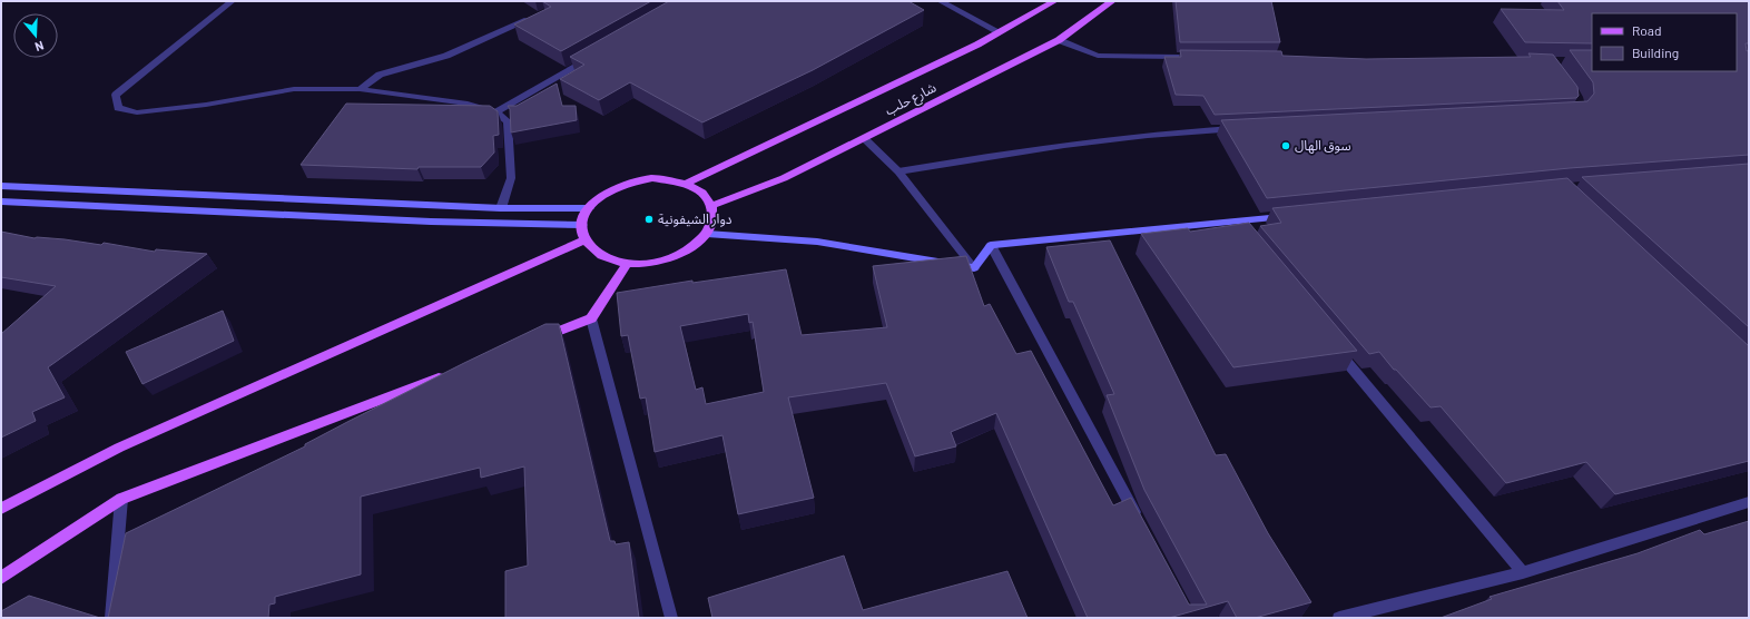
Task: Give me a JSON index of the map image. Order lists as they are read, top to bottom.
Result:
{
  "streets": {
    "main road": ["شارع حلب"]
  },
  "places": ["سوق الهال", "دوار الشيفونية"],
  "legend": ["Road", "Building"],
  "north": "bottom"
}
